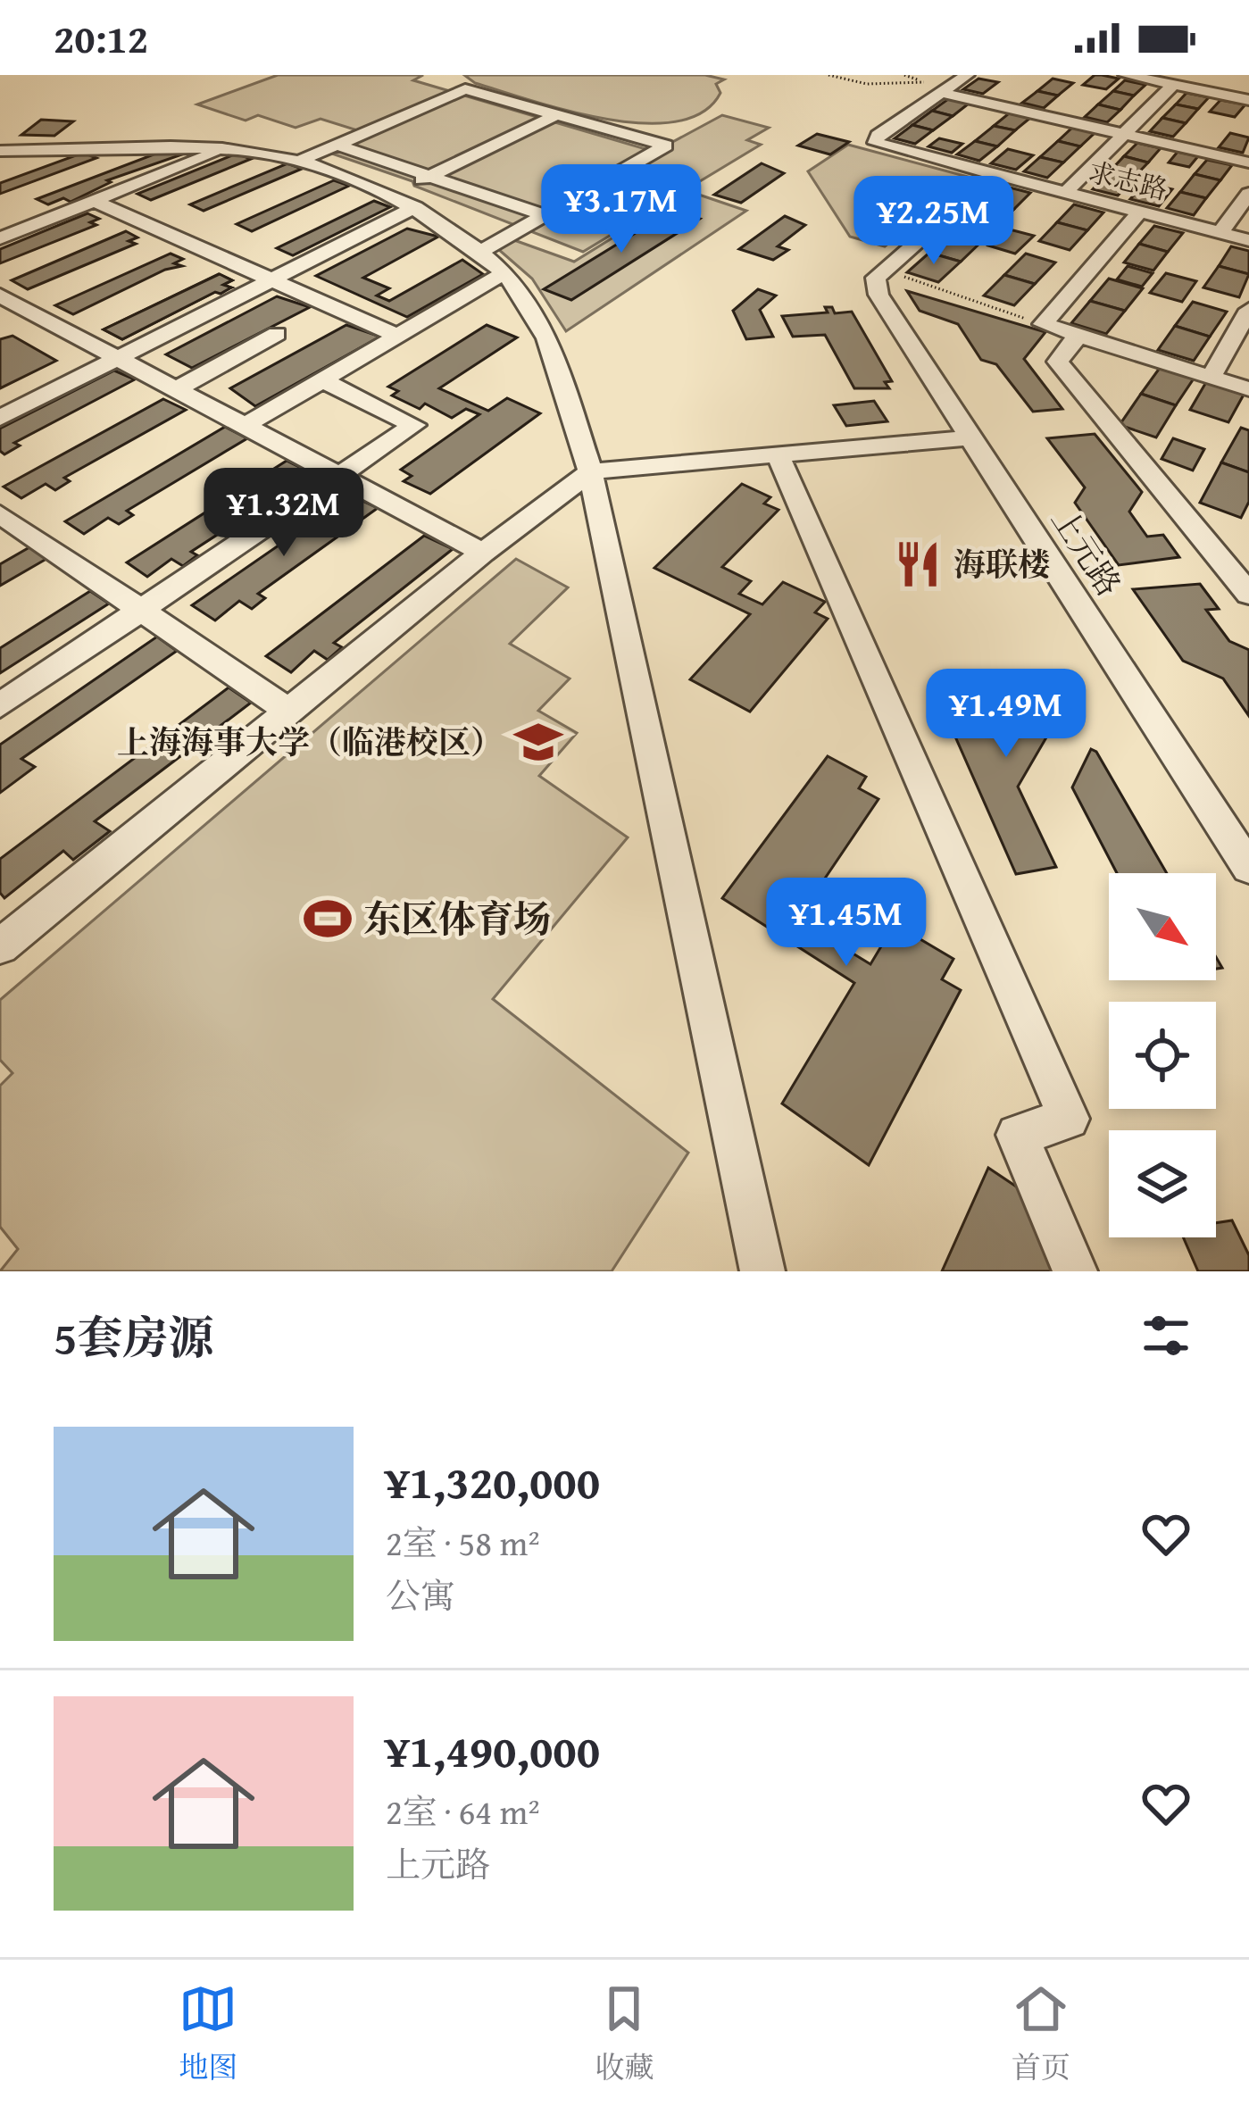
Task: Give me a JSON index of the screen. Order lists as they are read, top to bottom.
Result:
{
  "streets": {
    "street": ["求志路", "上元路"]
  },
  "places": {
    "restaurant": ["海联楼"],
    "school or university": ["上海海事大学（临港校区）"],
    "sports": ["东区体育场"]
  },
  "north": "bottom right",
  "page": {
    "status": "20:12",
    "price": [
      "¥3.17M",
      "¥2.25M",
      "¥1.32M",
      "¥1.49M",
      "¥1.45M"
    ],
    "heading": "5套房源",
    "list": [
      {
        "name": "¥1,320,000",
        "note": "2室 · 58 m² · 公寓"
      },
      {
        "name": "¥1,490,000",
        "note": "2室 · 64 m² · 上元路"
      }
    ],
    "tabs": ["地图", "收藏", "首页"]
  }
}
